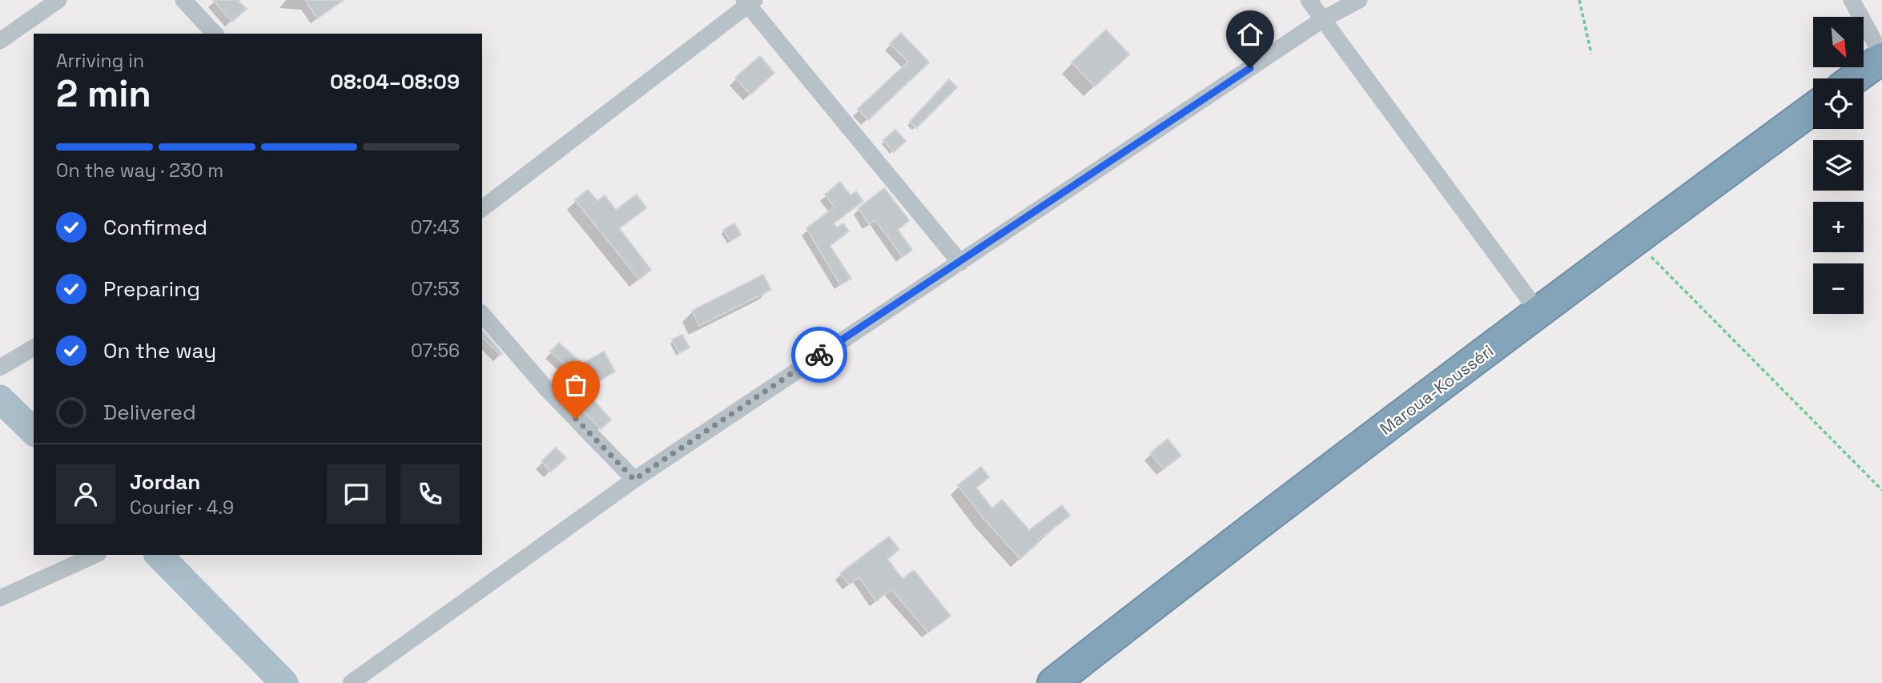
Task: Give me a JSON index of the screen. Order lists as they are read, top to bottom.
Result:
{
  "streets": {
    "highway": ["Maroua-Kousséri"]
  },
  "north": "bottom right",
  "page": {
    "map_buttons": ["+", "−"],
    "heading": ["2 min", "Arriving in", "08:04–08:09"],
    "panel": ["Jordan", "Courier · 4.9"],
    "bar": "On the way · 230 m",
    "list": [
      ["Confirmed", "07:43"],
      ["Preparing", "07:53"],
      ["On the way", "07:56"],
      "Delivered"
    ]
  }
}
